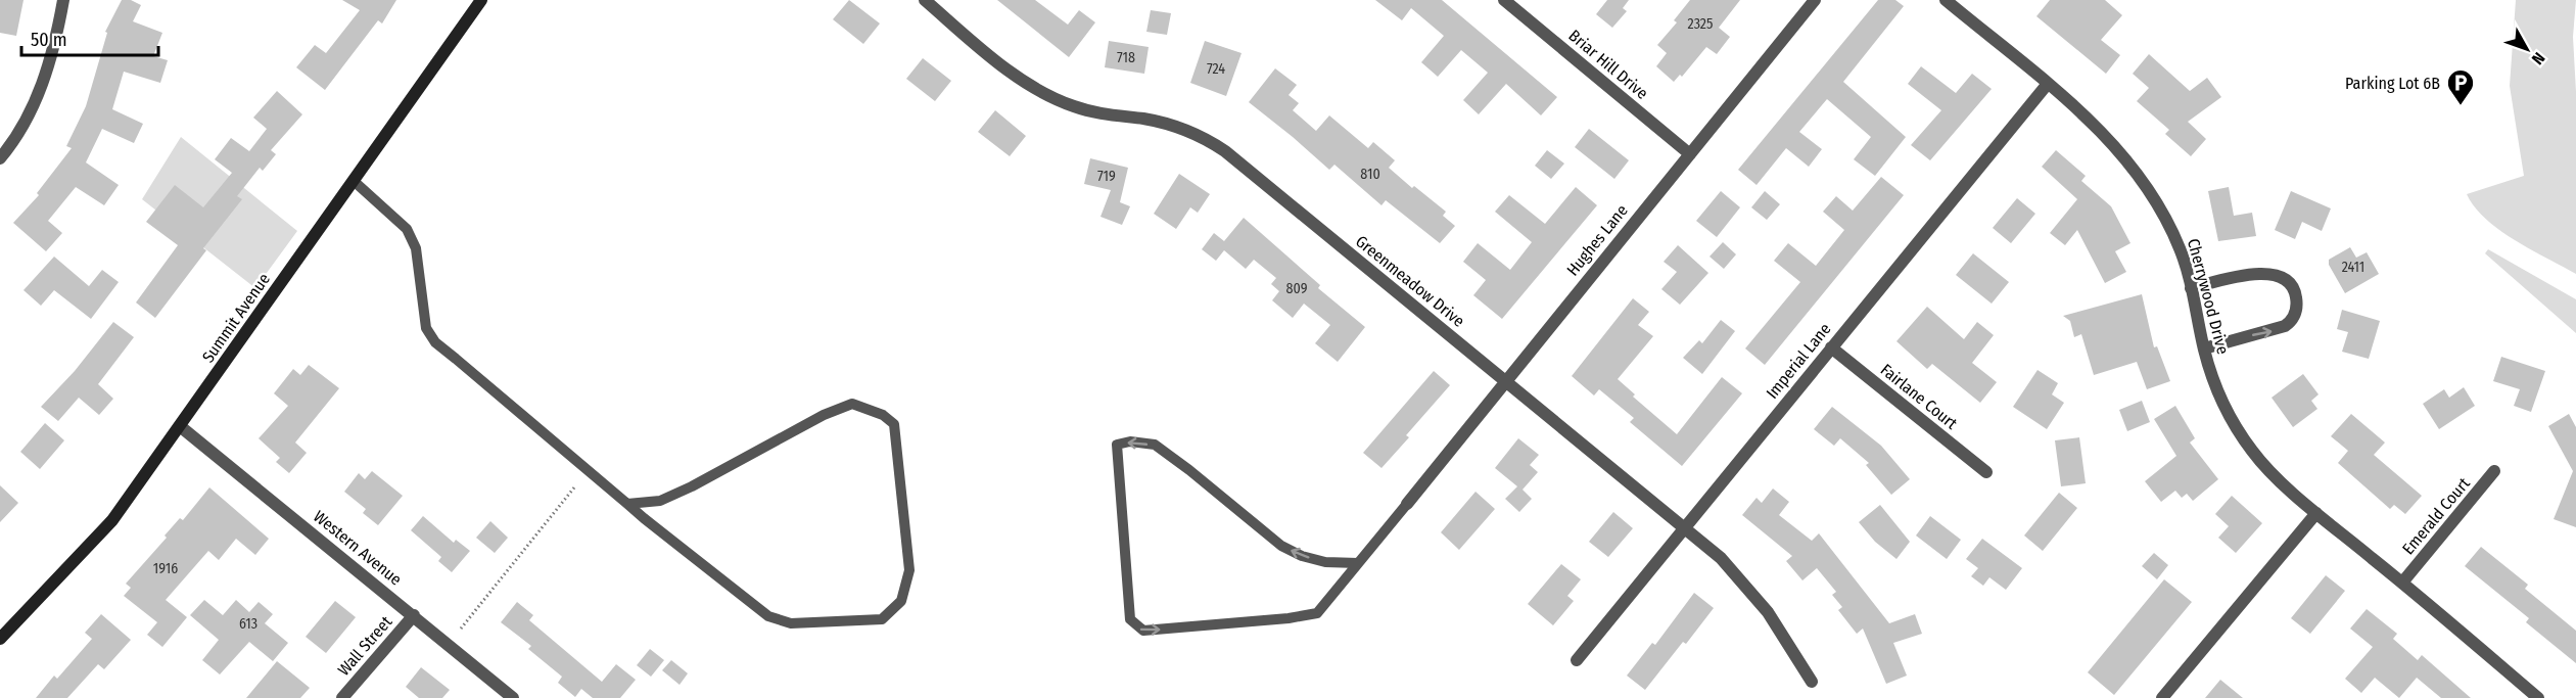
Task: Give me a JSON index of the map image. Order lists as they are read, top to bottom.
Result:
{
  "streets": {
    "main road": ["Summit Avenue"],
    "street": [
      "Briar Hill Drive",
      "Hughes Lane",
      "Greenmeadow Drive",
      "Cherrywood Drive",
      "Imperial Lane",
      "Fairlane Court",
      "Emerald Court",
      "Western Avenue",
      "Wall Street"
    ]
  },
  "crossings": [
    ["Briar Hill Drive", "Hughes Lane"],
    ["Hughes Lane", "Greenmeadow Drive"],
    ["Greenmeadow Drive", "Imperial Lane"],
    ["Cherrywood Drive", "Imperial Lane"],
    ["Cherrywood Drive", "Emerald Court"],
    ["Summit Avenue", "Western Avenue"],
    ["Imperial Lane", "Fairlane Court"],
    ["Western Avenue", "Wall Street"]
  ],
  "places": {
    "parking": ["Parking Lot 6B"]
  },
  "house_numbers": [
    "2325",
    "718",
    "724",
    "810",
    "719",
    "2411",
    "809",
    "1916",
    "613"
  ],
  "scale_bar": "50 m",
  "north": "bottom right"
}
